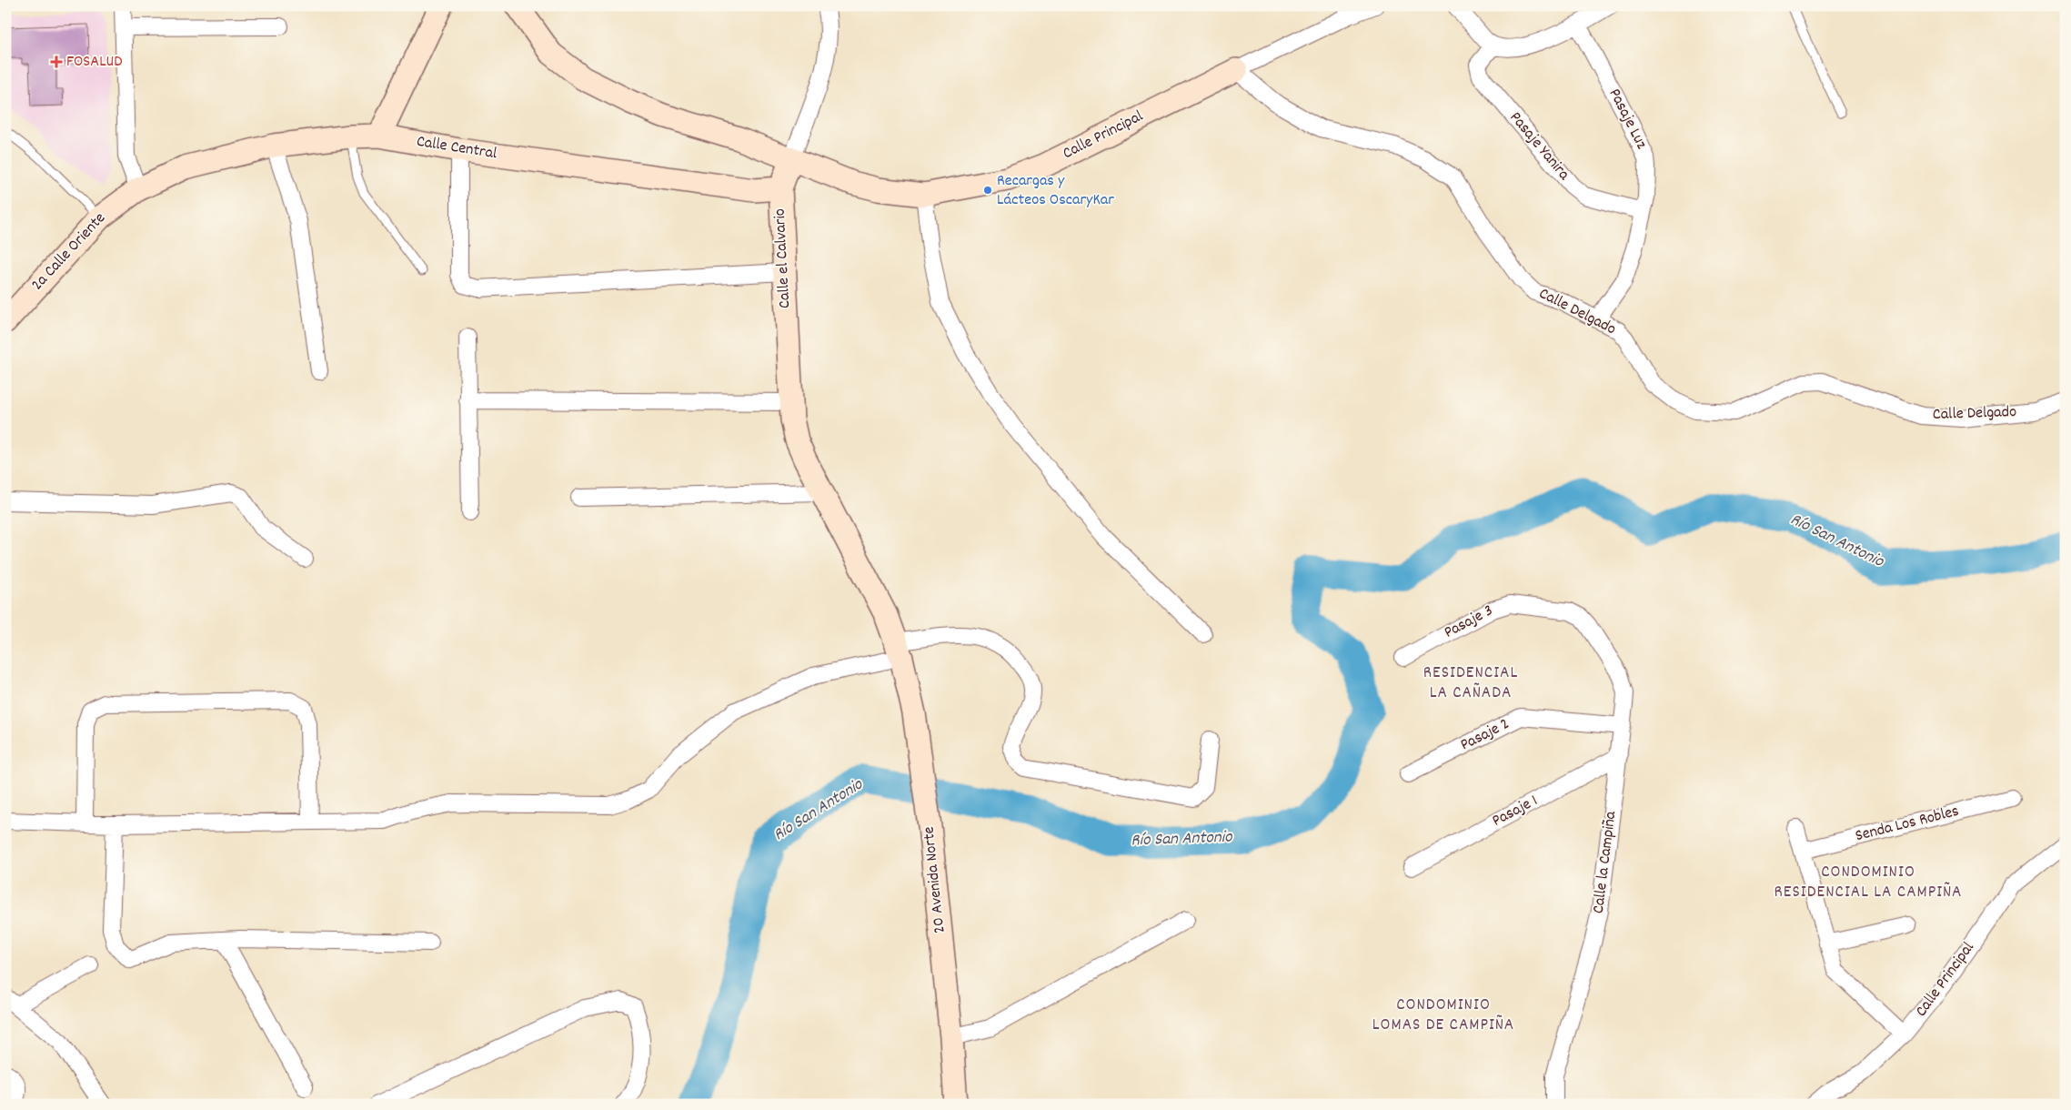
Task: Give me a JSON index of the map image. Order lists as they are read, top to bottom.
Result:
{
  "streets": {
    "street": [
      "Pasaje Luz",
      "Calle Principal",
      "Pasaje Yanira",
      "Calle Central",
      "2a Calle Oriente",
      "Calle el Calvario",
      "Calle Delgado",
      "Pasaje 3",
      "Pasaje 2",
      "Pasaje 1",
      "Senda Los Robles",
      "Calle la Campiña",
      "20 Avenida Norte"
    ]
  },
  "crossings": [
    ["Pasaje Luz", "Pasaje Yanira"],
    ["Pasaje Luz", "Calle Delgado"],
    ["Calle Principal", "Calle el Calvario"],
    ["Calle Principal", "Calle Delgado"],
    ["Calle Central", "2a Calle Oriente"],
    ["Calle Central", "Calle el Calvario"],
    ["Calle el Calvario", "20 Avenida Norte"],
    ["Pasaje 3", "Calle la Campiña"],
    ["Pasaje 2", "Calle la Campiña"],
    ["Pasaje 1", "Calle la Campiña"]
  ],
  "districts": ["RESIDENCIAL LA CAÑADA", "CONDOMINIO RESIDENCIAL LA CAMPIÑA", "CONDOMINIO LOMAS DE CAMPIÑA"],
  "water": ["Río San Antonio"],
  "places": {
    "health": ["FOSALUD"],
    "other": ["Recargas y Lácteos OscaryKar"]
  }
}
